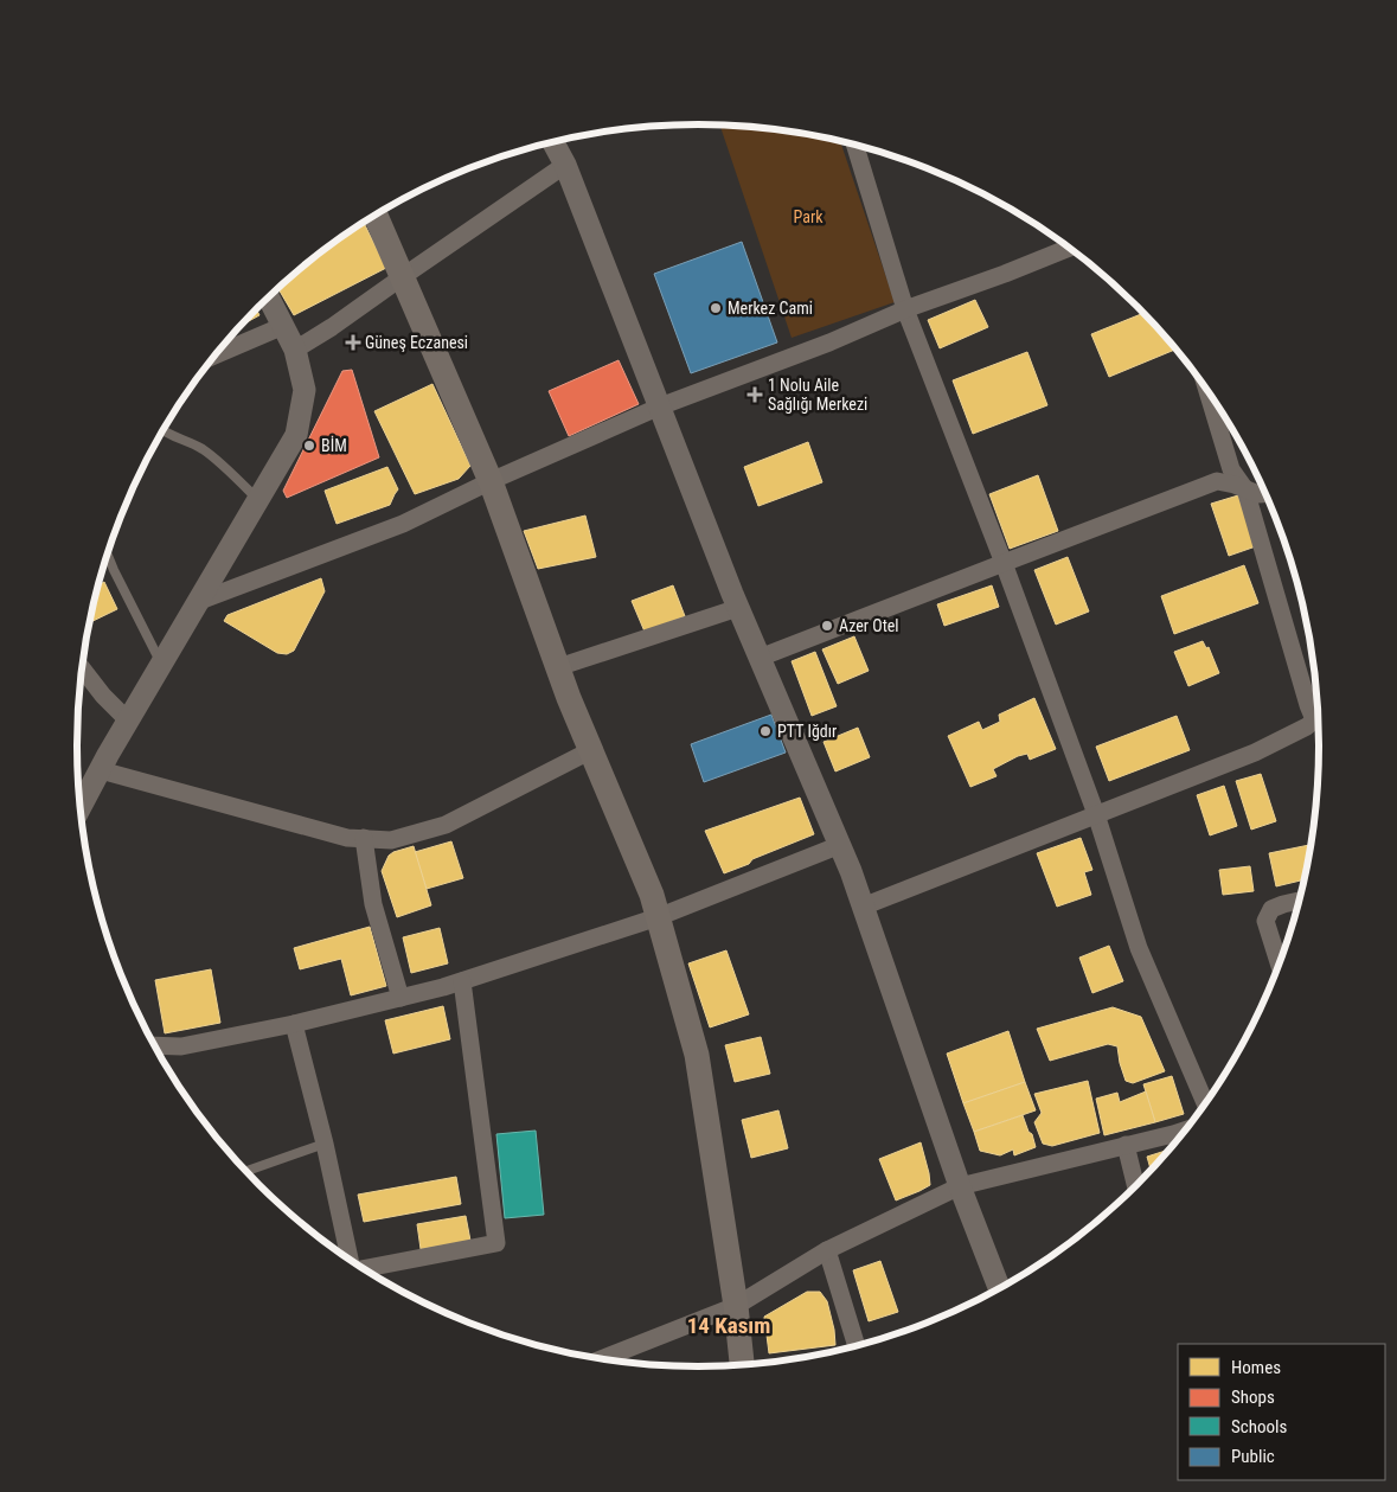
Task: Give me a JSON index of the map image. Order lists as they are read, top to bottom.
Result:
{
  "districts": ["14 Kasım"],
  "parks": ["Park"],
  "places": {
    "other": [
      "Merkez Cami",
      "BİM",
      "Azer Otel",
      "PTT Iğdır"
    ],
    "health": ["Güneş Eczanesi", "1 Nolu Aile Sağlığı Merkezi"]
  },
  "legend": [
    "Homes",
    "Shops",
    "Schools",
    "Public"
  ]
}
